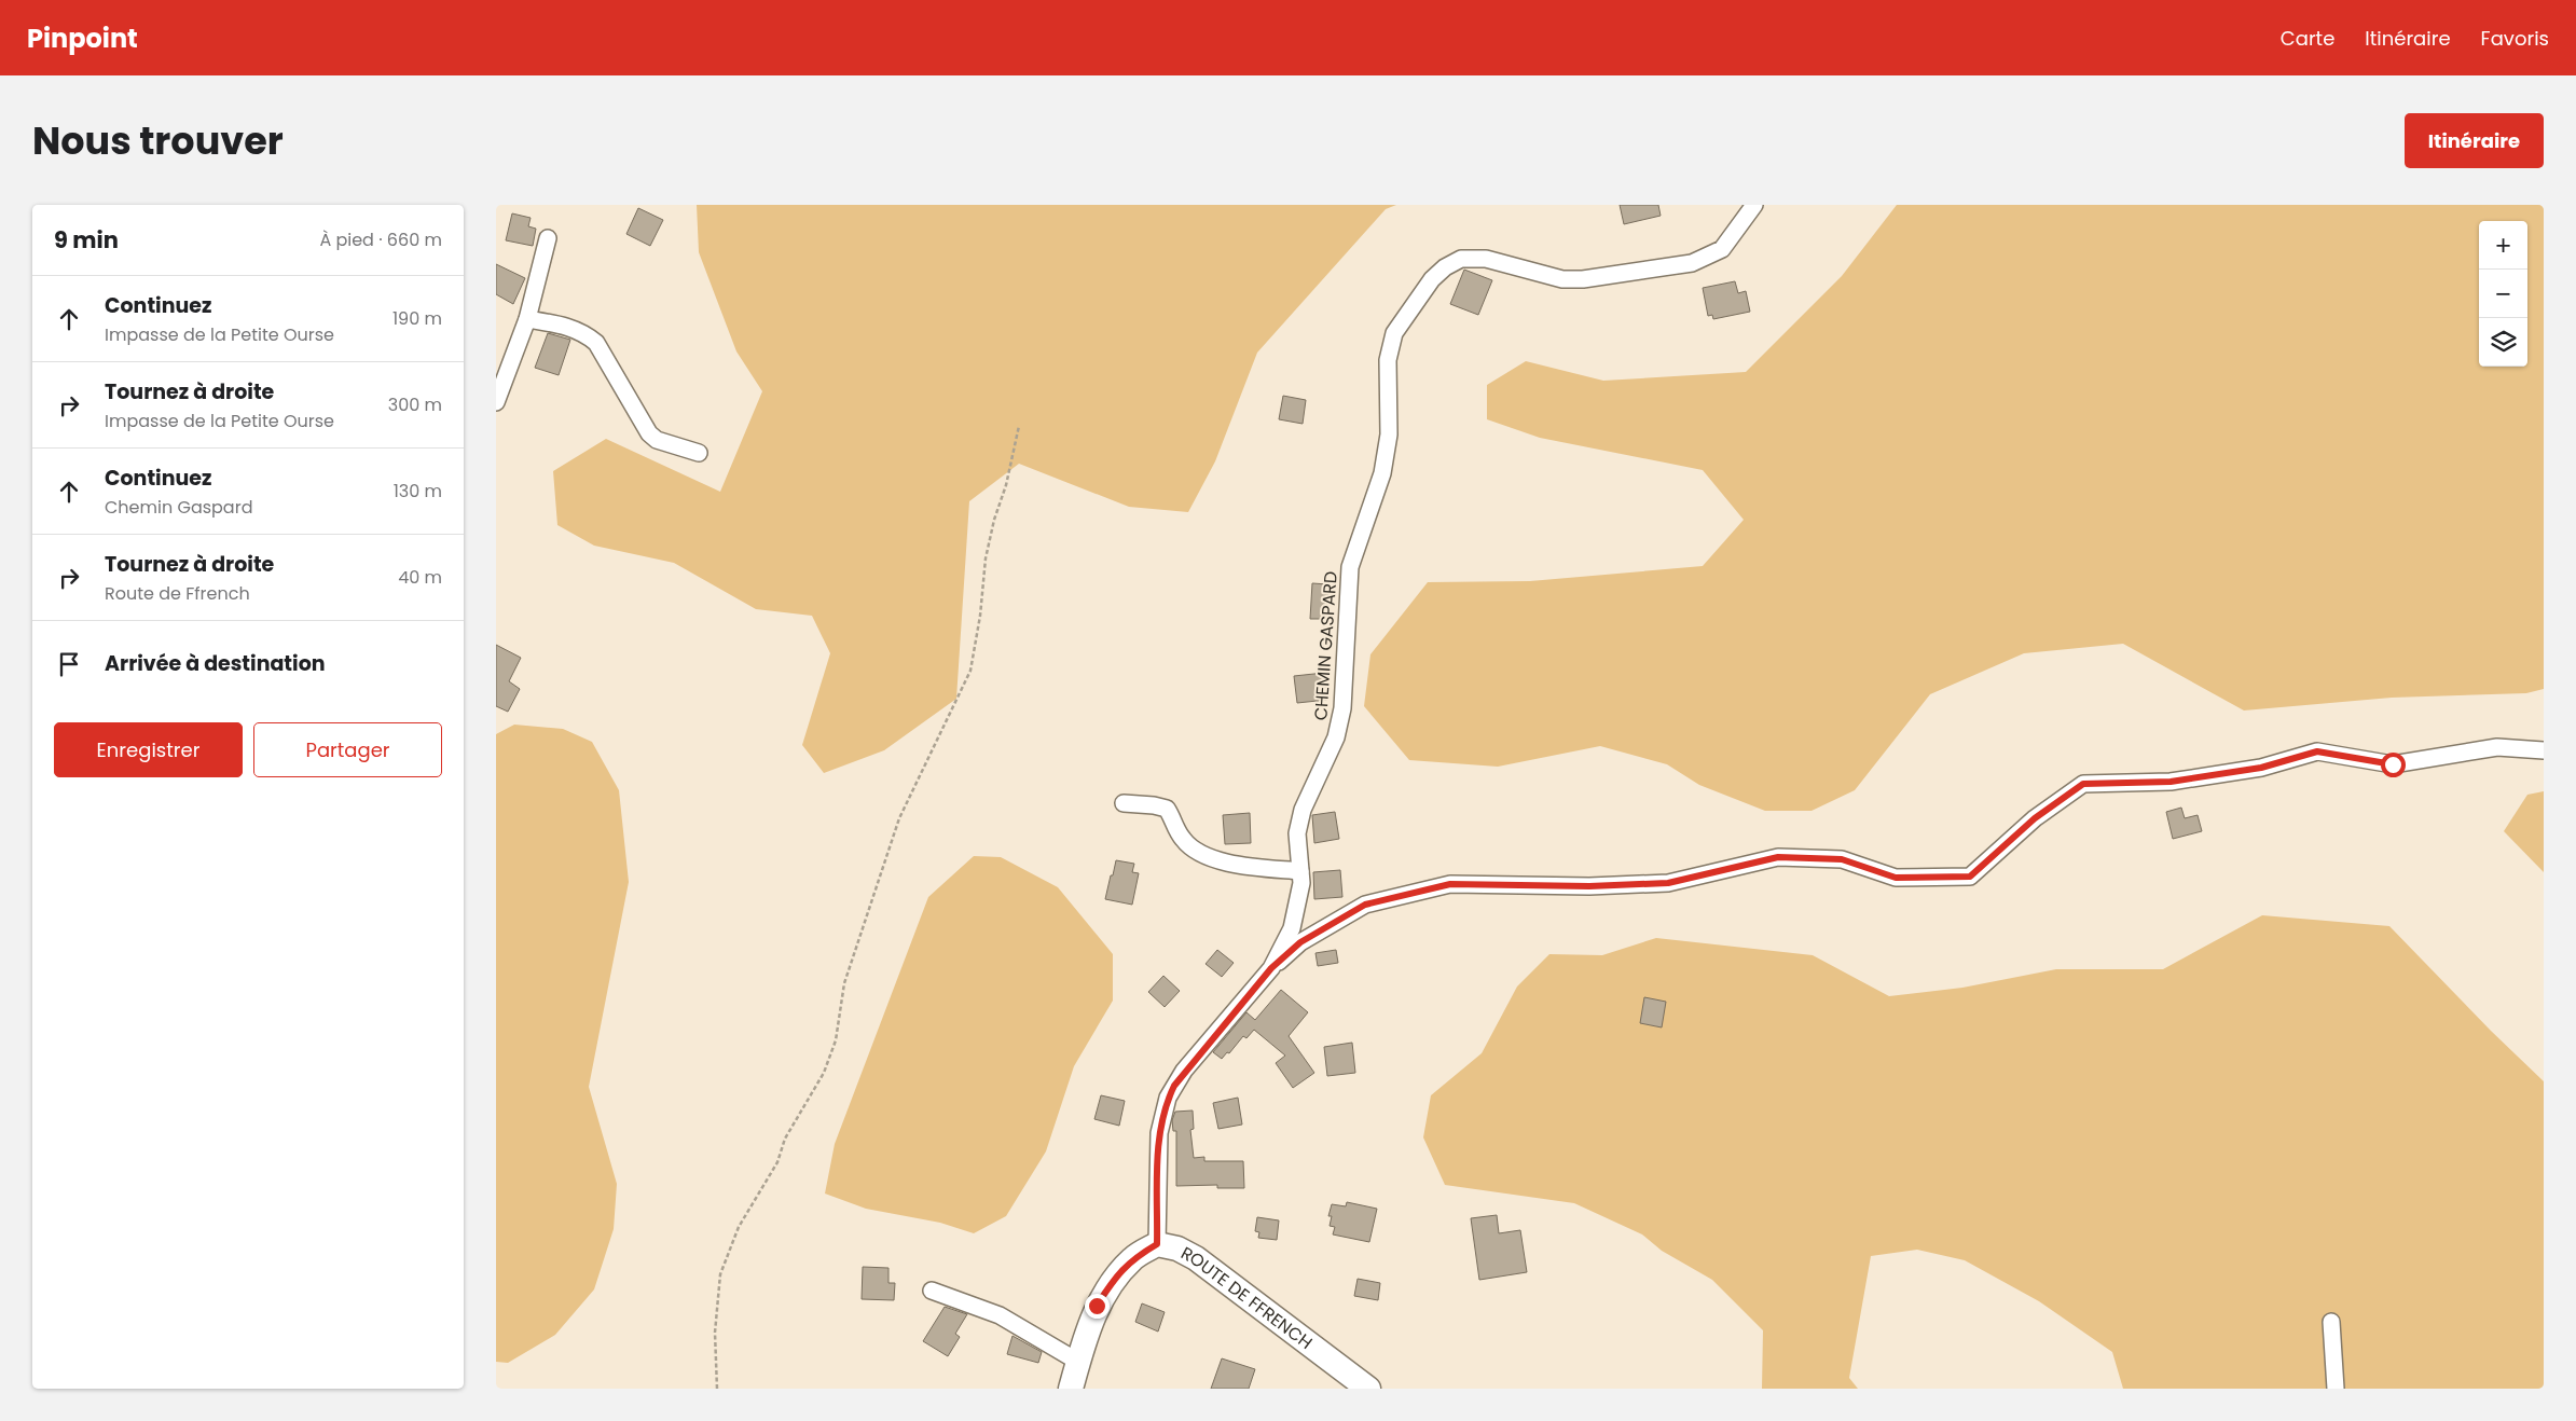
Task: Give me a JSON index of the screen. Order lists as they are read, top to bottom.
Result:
{
  "streets": {
    "main road": ["ROUTE DE FFRENCH"],
    "street": ["CHEMIN GASPARD"]
  },
  "crossings": [
    ["CHEMIN GASPARD", "ROUTE DE FFRENCH"]
  ],
  "page": {
    "header": "Pinpoint",
    "nav": ["Carte", "Itinéraire", "Favoris"],
    "title": "Nous trouver",
    "buttons": [
      "Itinéraire",
      ["Enregistrer", "Partager"]
    ],
    "heading": ["9 min", "À pied · 660 m"],
    "map_buttons": ["+", "−"],
    "list": [
      ["Continuez", "Impasse de la Petite Ourse", "190 m"],
      ["Tournez à droite", "Impasse de la Petite Ourse", "300 m"],
      ["Continuez", "Chemin Gaspard", "130 m"],
      ["Tournez à droite", "Route de Ffrench", "40 m"],
      "Arrivée à destination"
    ]
  }
}
